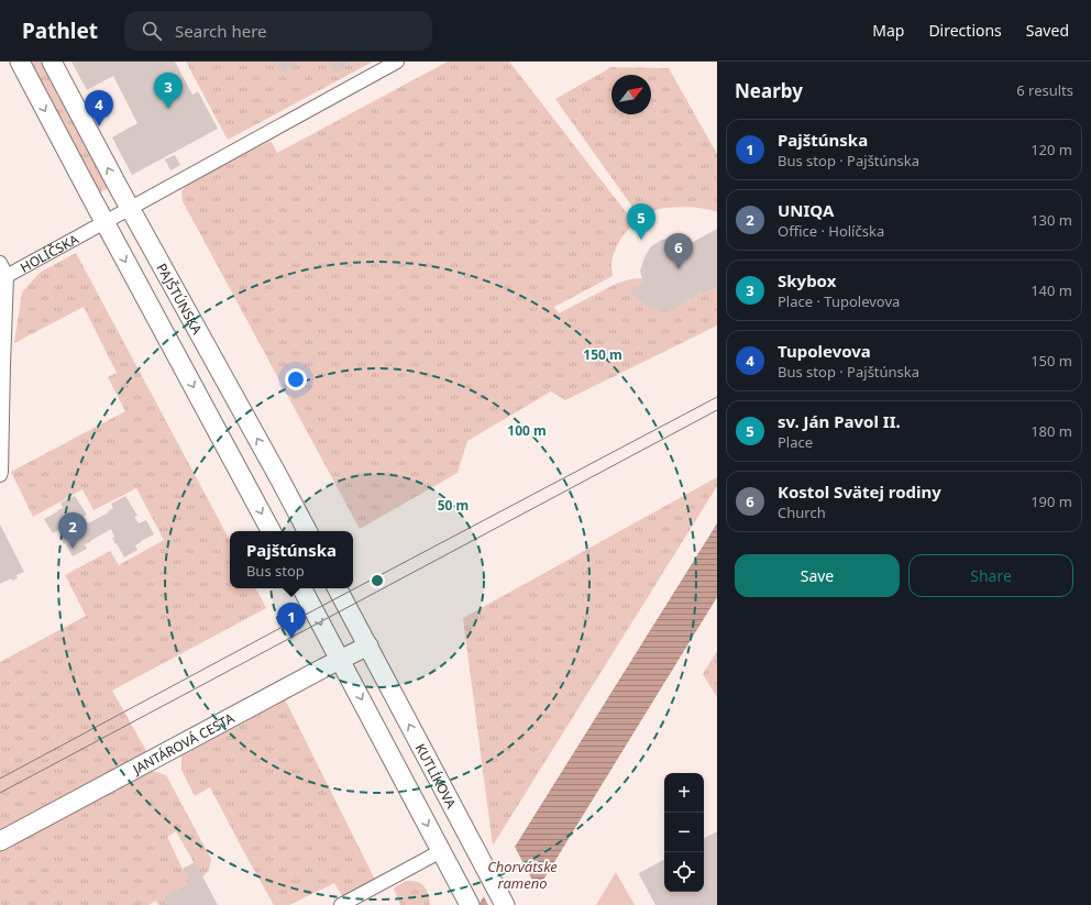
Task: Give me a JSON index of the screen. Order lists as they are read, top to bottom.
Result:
{
  "streets": {
    "main road": ["PAJŠTÚNSKA", "JANTÁROVÁ CESTA", "KUTLÍKOVA"],
    "street": ["HOLÍČSKA"]
  },
  "crossings": [
    ["HOLÍČSKA", "PAJŠTÚNSKA"],
    ["JANTÁROVÁ CESTA", "KUTLÍKOVA"]
  ],
  "water": ["Chorvátske rameno"],
  "north": "top right",
  "page": {
    "header": "Pathlet",
    "search": "Search here",
    "nav": ["Map", "Directions", "Saved"],
    "heading": ["Nearby", "6 results"],
    "pins": [
      "3",
      "4",
      "5",
      "6",
      "2",
      "1"
    ],
    "list": [
      {
        "mark": "1",
        "name": "Pajštúnska",
        "note": "Bus stop · Pajštúnska",
        "value": "120 m"
      },
      {
        "mark": "2",
        "name": "UNIQA",
        "note": "Office · Holíčska",
        "value": "130 m"
      },
      {
        "mark": "3",
        "name": "Skybox",
        "note": "Place · Tupolevova",
        "value": "140 m"
      },
      {
        "mark": "4",
        "name": "Tupolevova",
        "note": "Bus stop · Pajštúnska",
        "value": "150 m"
      },
      {
        "mark": "5",
        "name": "sv. Ján Pavol II.",
        "note": "Place",
        "value": "180 m"
      },
      {
        "mark": "6",
        "name": "Kostol Svätej rodiny",
        "note": "Church",
        "value": "190 m"
      }
    ],
    "popup": ["Pajštúnska", "Bus stop"],
    "buttons": ["Save", "Share"],
    "map_buttons": ["+", "−"]
  },
  "rings": ["150 m", "100 m", "50 m"]
}
